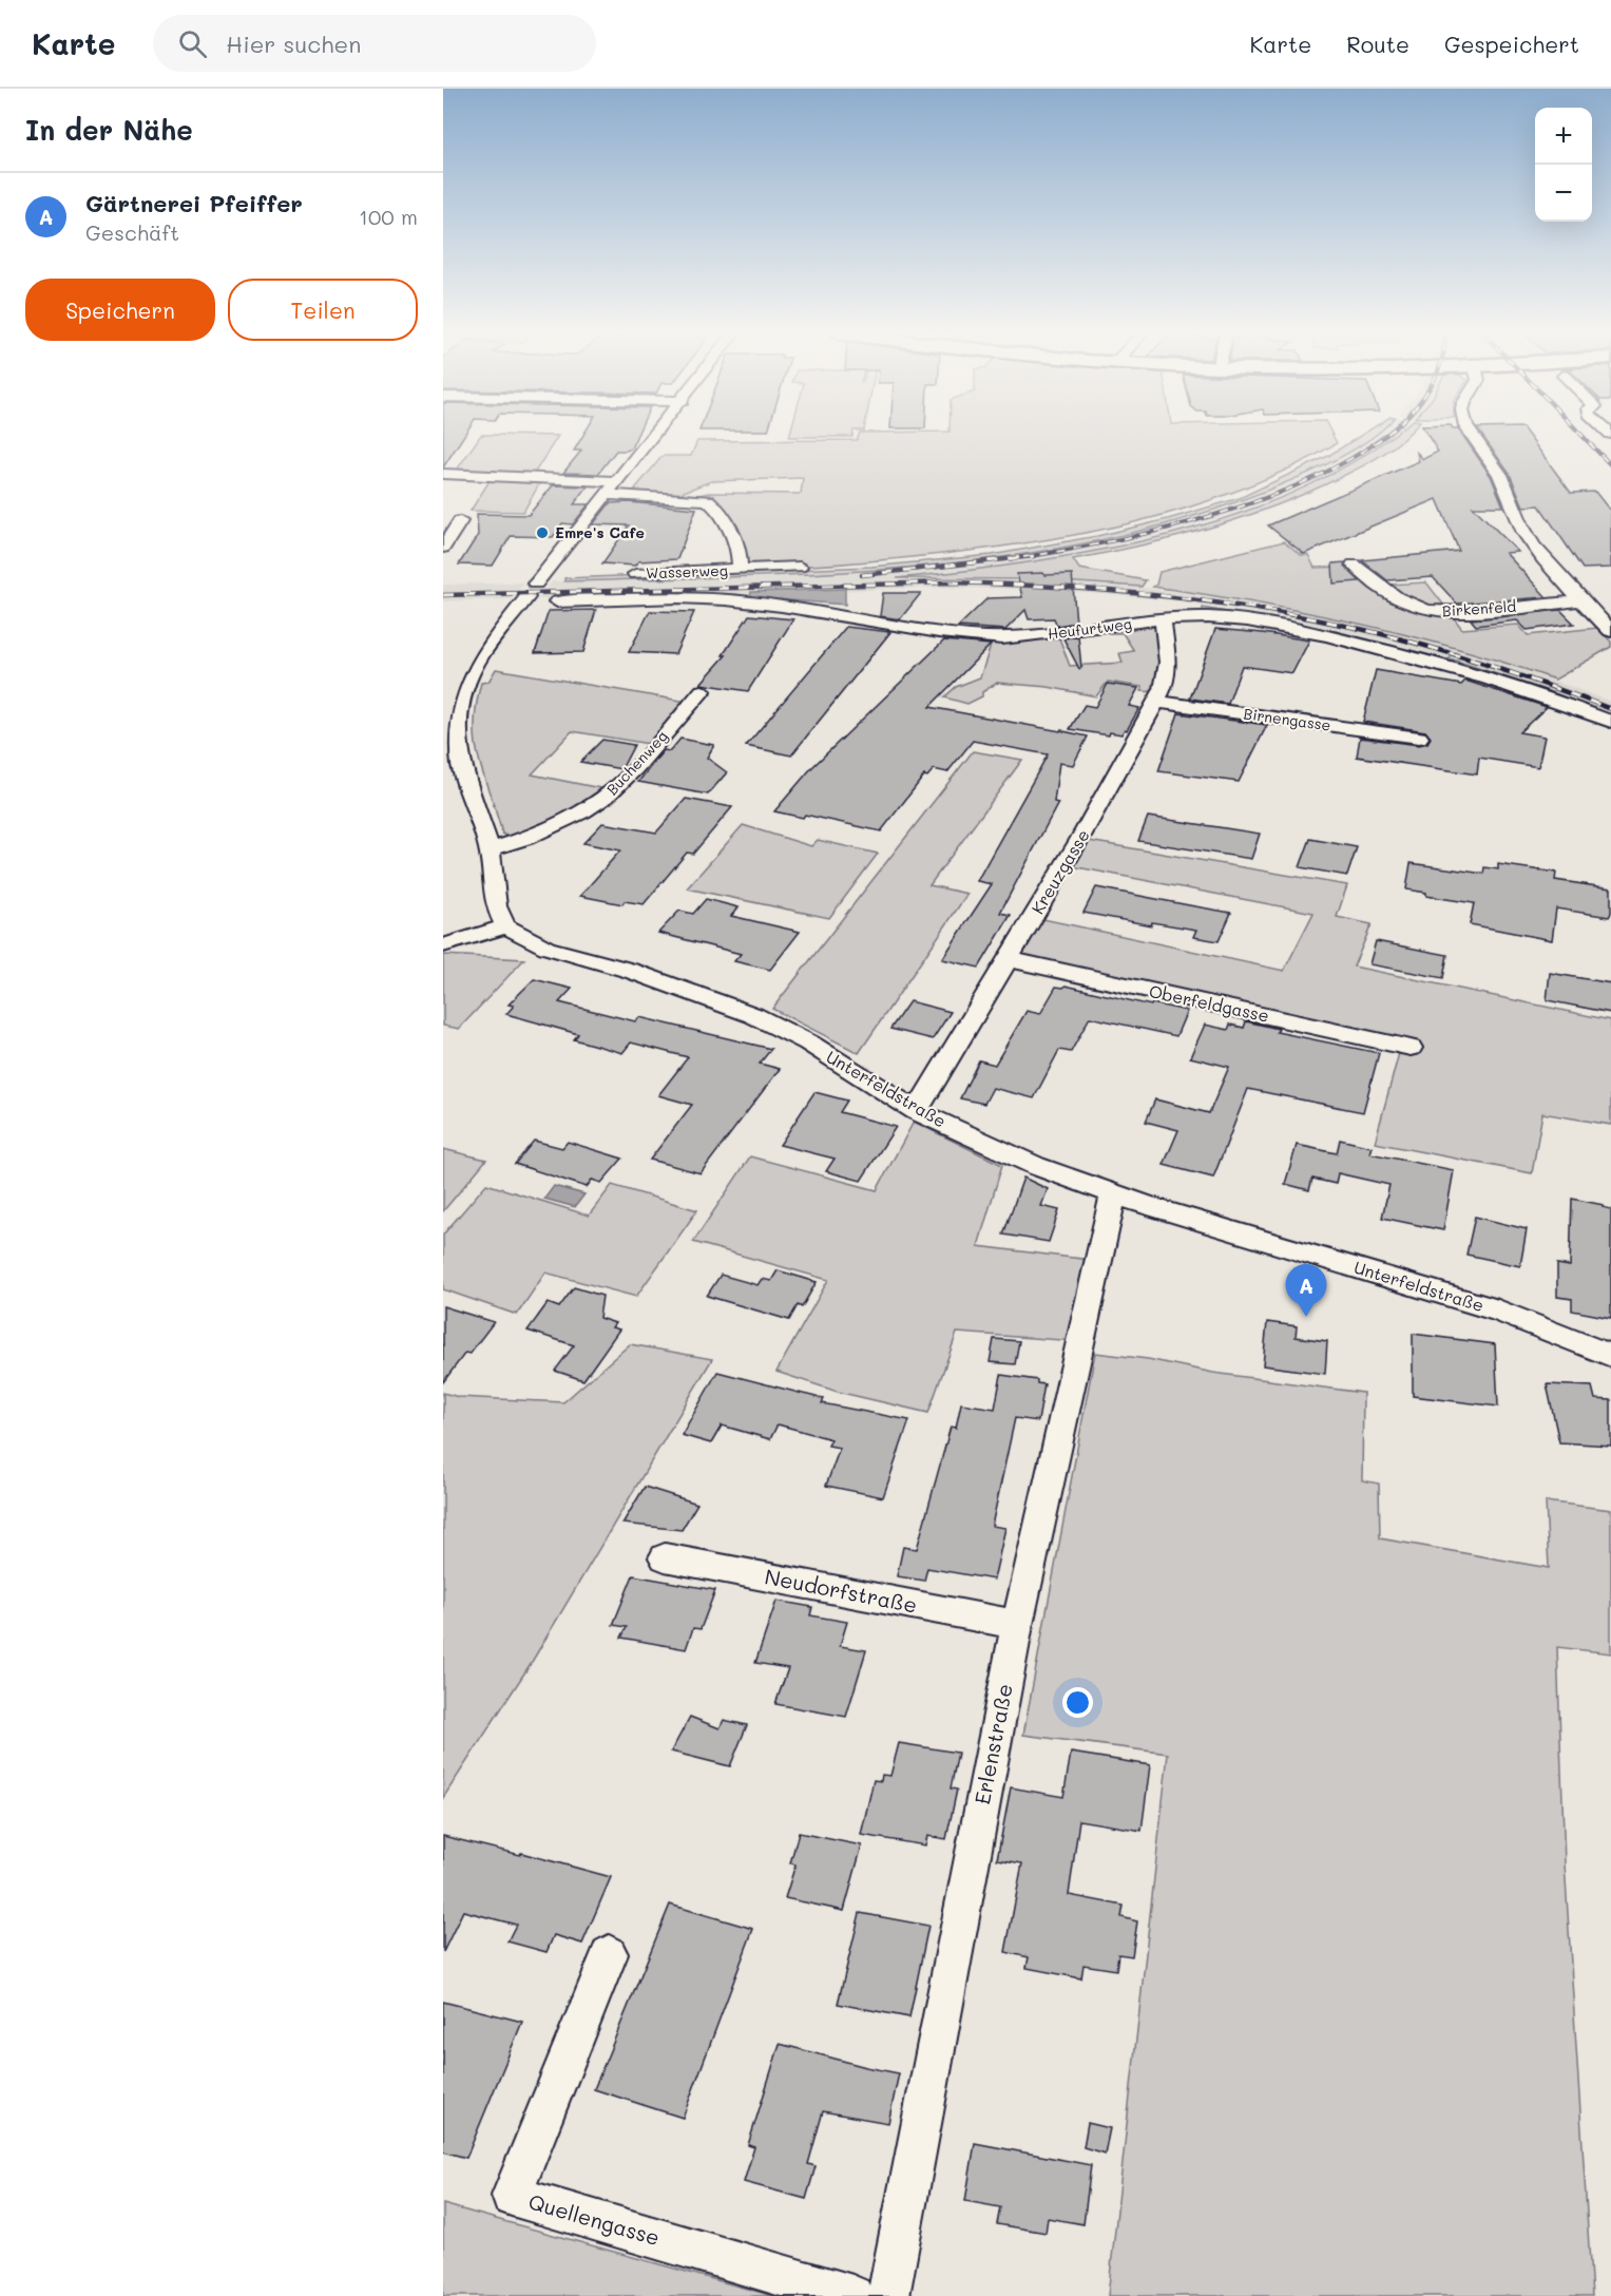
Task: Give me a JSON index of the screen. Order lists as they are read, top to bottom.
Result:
{
  "streets": {
    "street": [
      "Wasserweg",
      "Birkenfeld",
      "Heufurtweg",
      "Birnengasse",
      "Buchenweg",
      "Kreuzgasse",
      "Oberfeldgasse",
      "Unterfeldstraße",
      "Neudorfstraße",
      "Erlenstraße",
      "Quellengasse"
    ]
  },
  "crossings": [
    ["Heufurtweg", "Kreuzgasse"],
    ["Birnengasse", "Kreuzgasse"],
    ["Kreuzgasse", "Oberfeldgasse"],
    ["Kreuzgasse", "Unterfeldstraße"],
    ["Unterfeldstraße", "Erlenstraße"],
    ["Neudorfstraße", "Erlenstraße"]
  ],
  "places": ["Emre's Cafe"],
  "page": {
    "header": "Karte",
    "search": "Hier suchen",
    "nav": ["Karte", "Route", "Gespeichert"],
    "heading": "In der Nähe",
    "map_buttons": ["+", "−"],
    "list": [
      {
        "mark": "A",
        "name": "Gärtnerei Pfeiffer",
        "note": "Geschäft",
        "value": "100 m"
      }
    ],
    "buttons": ["Speichern", "Teilen"],
    "pins": "A"
  }
}
